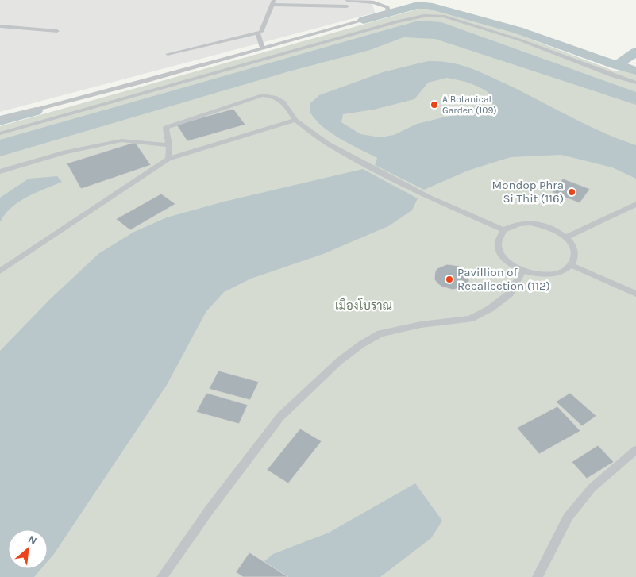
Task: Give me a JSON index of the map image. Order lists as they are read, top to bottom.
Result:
{
  "parks": ["เมืองโบราณ"],
  "places": ["A Botanical Garden (109)", "Mondop Phra Si Thit (116)", "Pavillion of Recallection (112)"],
  "north": "top right"
}
